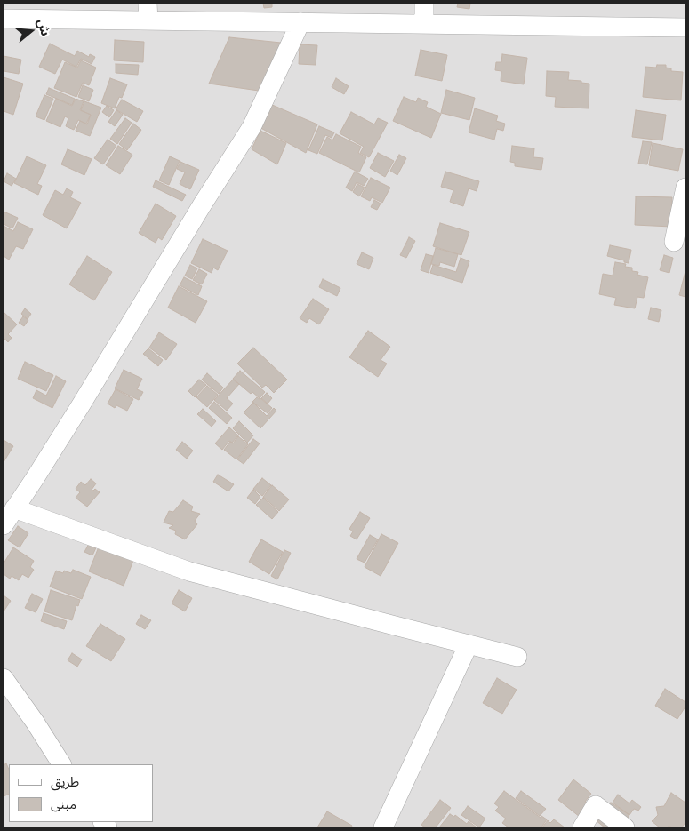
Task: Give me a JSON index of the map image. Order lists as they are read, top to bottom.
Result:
{
  "legend": ["طريق", "مبنى"],
  "north": "right"
}
